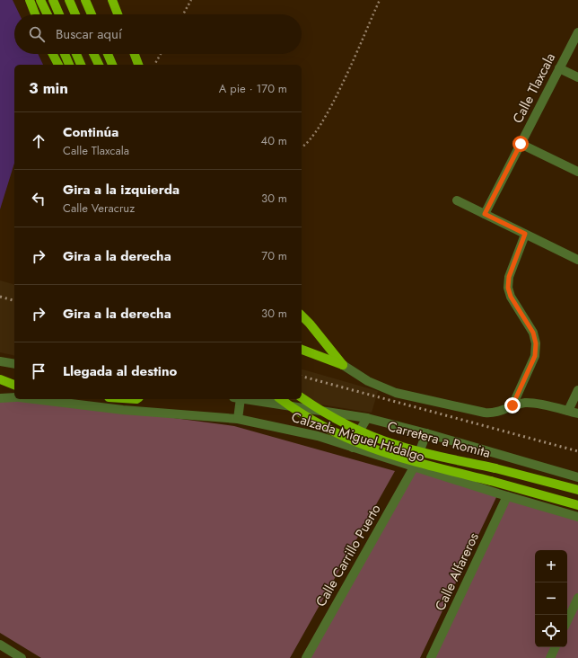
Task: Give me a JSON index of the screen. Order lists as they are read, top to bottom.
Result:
{
  "streets": {
    "main road": ["Carretera a Romita"],
    "street": [
      "Calle Tlaxcala",
      "Calzada Miguel Hidalgo",
      "Calle Carrillo Puerto",
      "Calle Alfareros"
    ]
  },
  "crossings": [
    ["Calzada Miguel Hidalgo", "Calle Carrillo Puerto"],
    ["Calzada Miguel Hidalgo", "Calle Alfareros"]
  ],
  "page": {
    "search": "Buscar aquí",
    "heading": ["3 min", "A pie · 170 m"],
    "list": [
      ["Continúa", "Calle Tlaxcala", "40 m"],
      ["Gira a la izquierda", "Calle Veracruz", "30 m"],
      ["Gira a la derecha", "70 m"],
      ["Gira a la derecha", "30 m"],
      "Llegada al destino"
    ],
    "map_buttons": ["+", "−"]
  }
}
